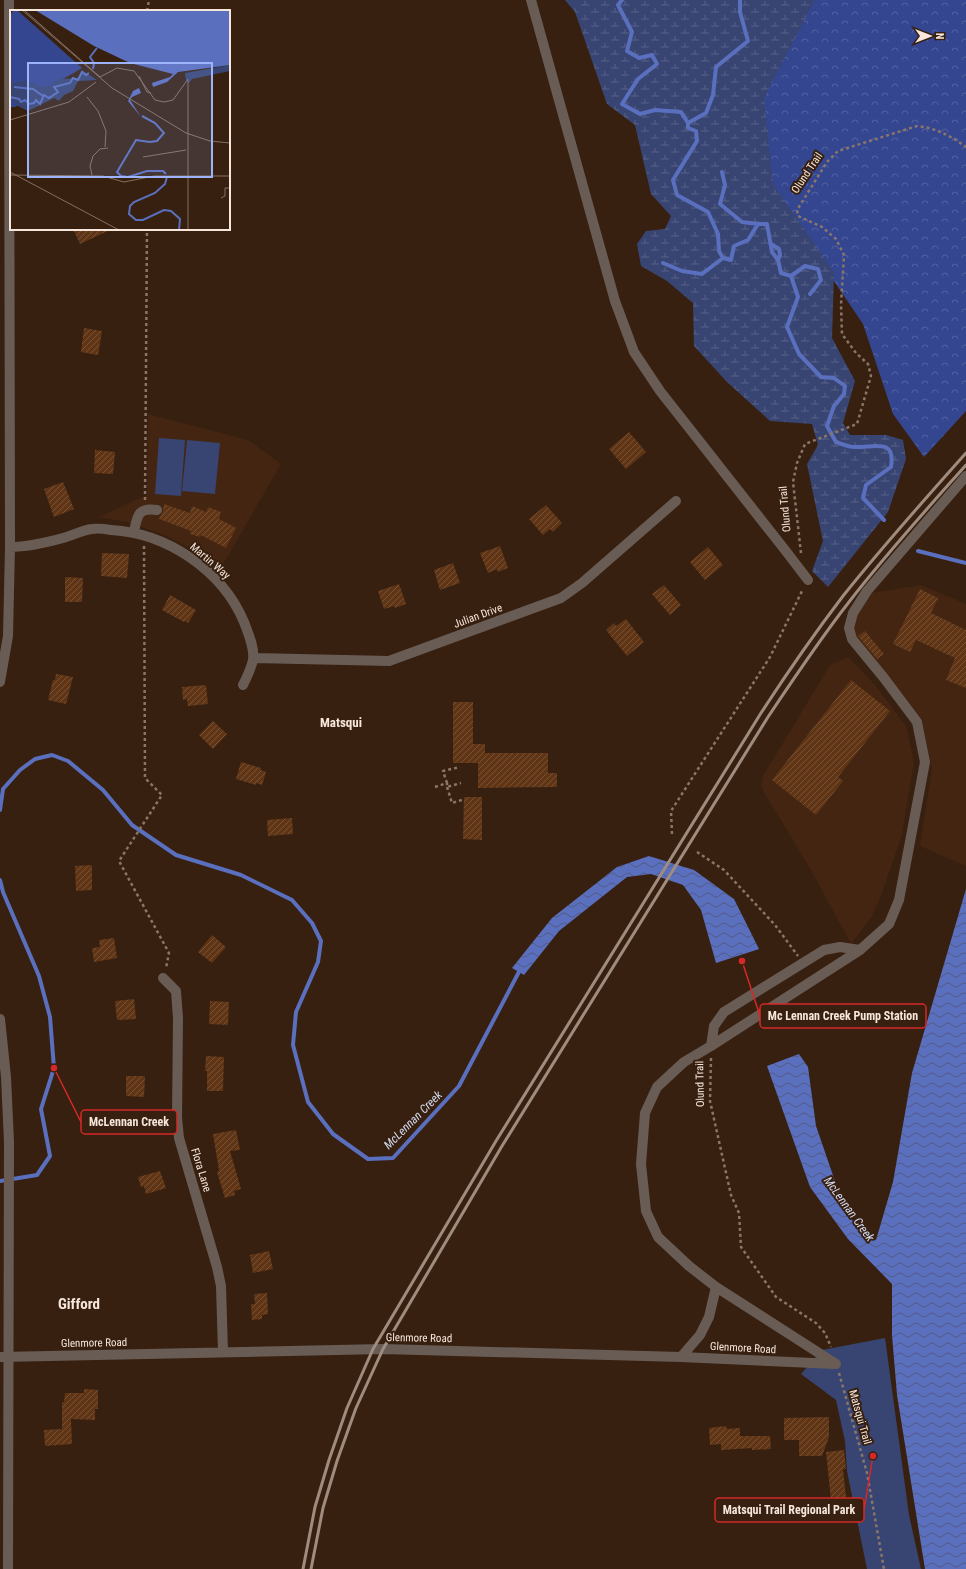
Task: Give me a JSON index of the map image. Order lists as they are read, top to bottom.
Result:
{
  "streets": {
    "street": [
      "Olund Trail",
      "Martin Way",
      "Julian Drive",
      "Flora Lane",
      "Glenmore Road"
    ],
    "path": ["Matsqui Trail"]
  },
  "crossings": [
    ["Olund Trail", "Glenmore Road"],
    ["Olund Trail", "Matsqui Trail"],
    ["Martin Way", "Julian Drive"],
    ["Flora Lane", "Glenmore Road"],
    ["Glenmore Road", "Matsqui Trail"]
  ],
  "districts": ["Matsqui", "Gifford"],
  "water": ["McLennan Creek"],
  "places": ["Mc Lennan Creek Pump Station", "McLennan Creek", "Matsqui Trail Regional Park"],
  "north": "right"
}
